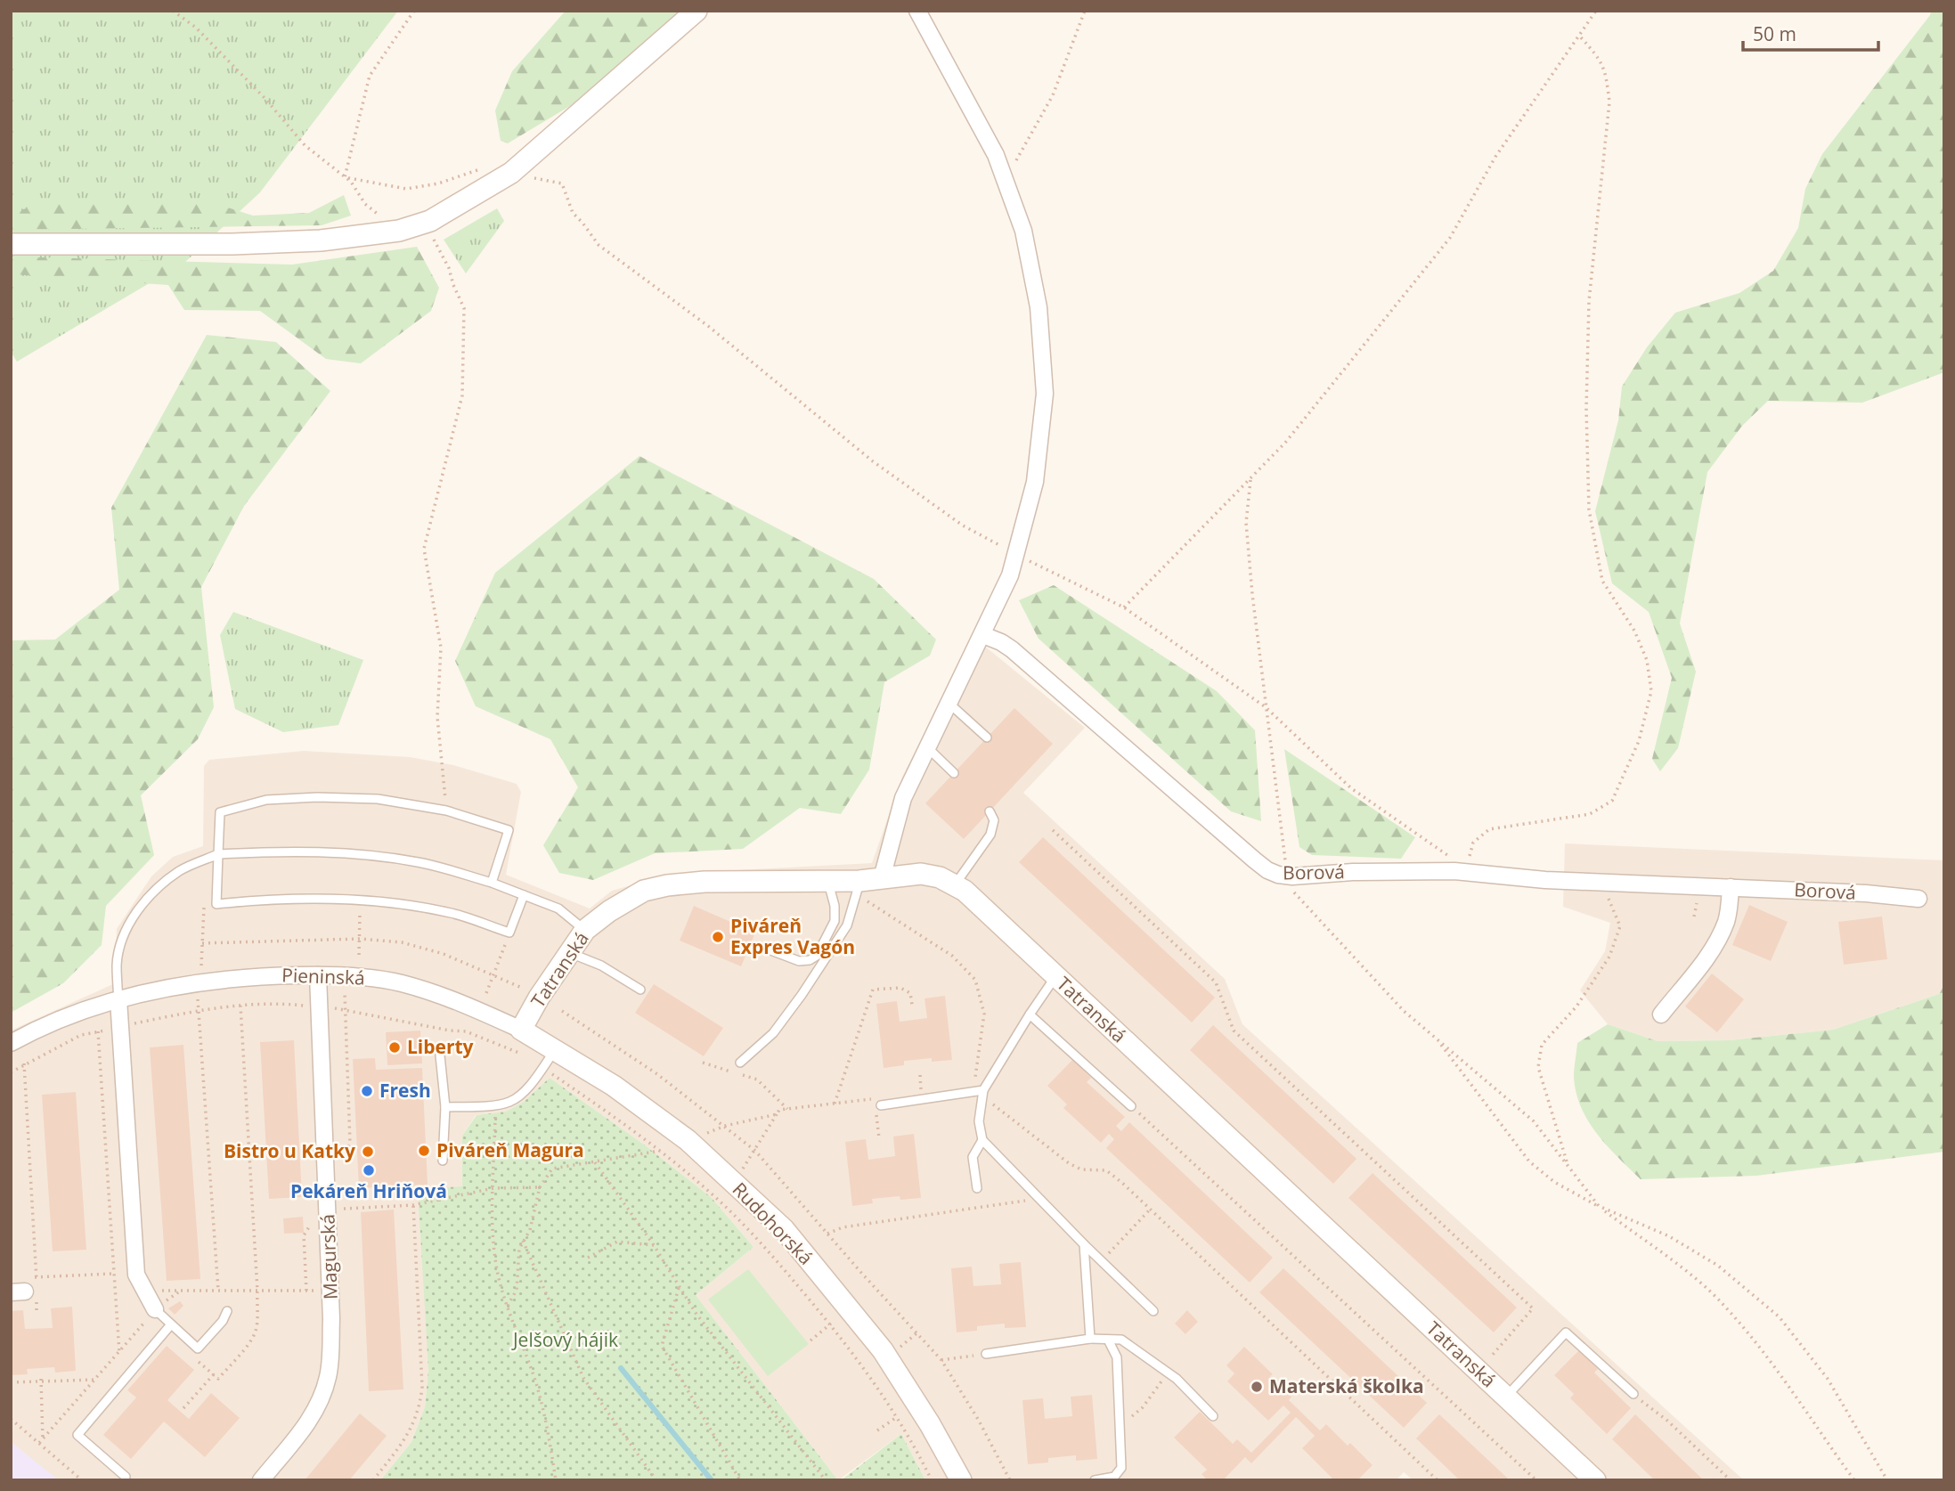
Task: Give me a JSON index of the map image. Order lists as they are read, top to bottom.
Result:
{
  "streets": {
    "street": [
      "Borová",
      "Tatranská",
      "Pieninská",
      "Rudohorská",
      "Magurská"
    ]
  },
  "crossings": [
    ["Tatranská", "Pieninská"],
    ["Tatranská", "Rudohorská"],
    ["Pieninská", "Rudohorská"],
    ["Pieninská", "Magurská"]
  ],
  "parks": ["Jelšový hájik"],
  "places": [
    "Piváreň Expres Vagón",
    "Liberty",
    "Fresh",
    "Piváreň Magura",
    "Bistro u Katky",
    "Pekáreň Hriňová",
    "Materská školka"
  ],
  "scale_bar": "50 m"
}
